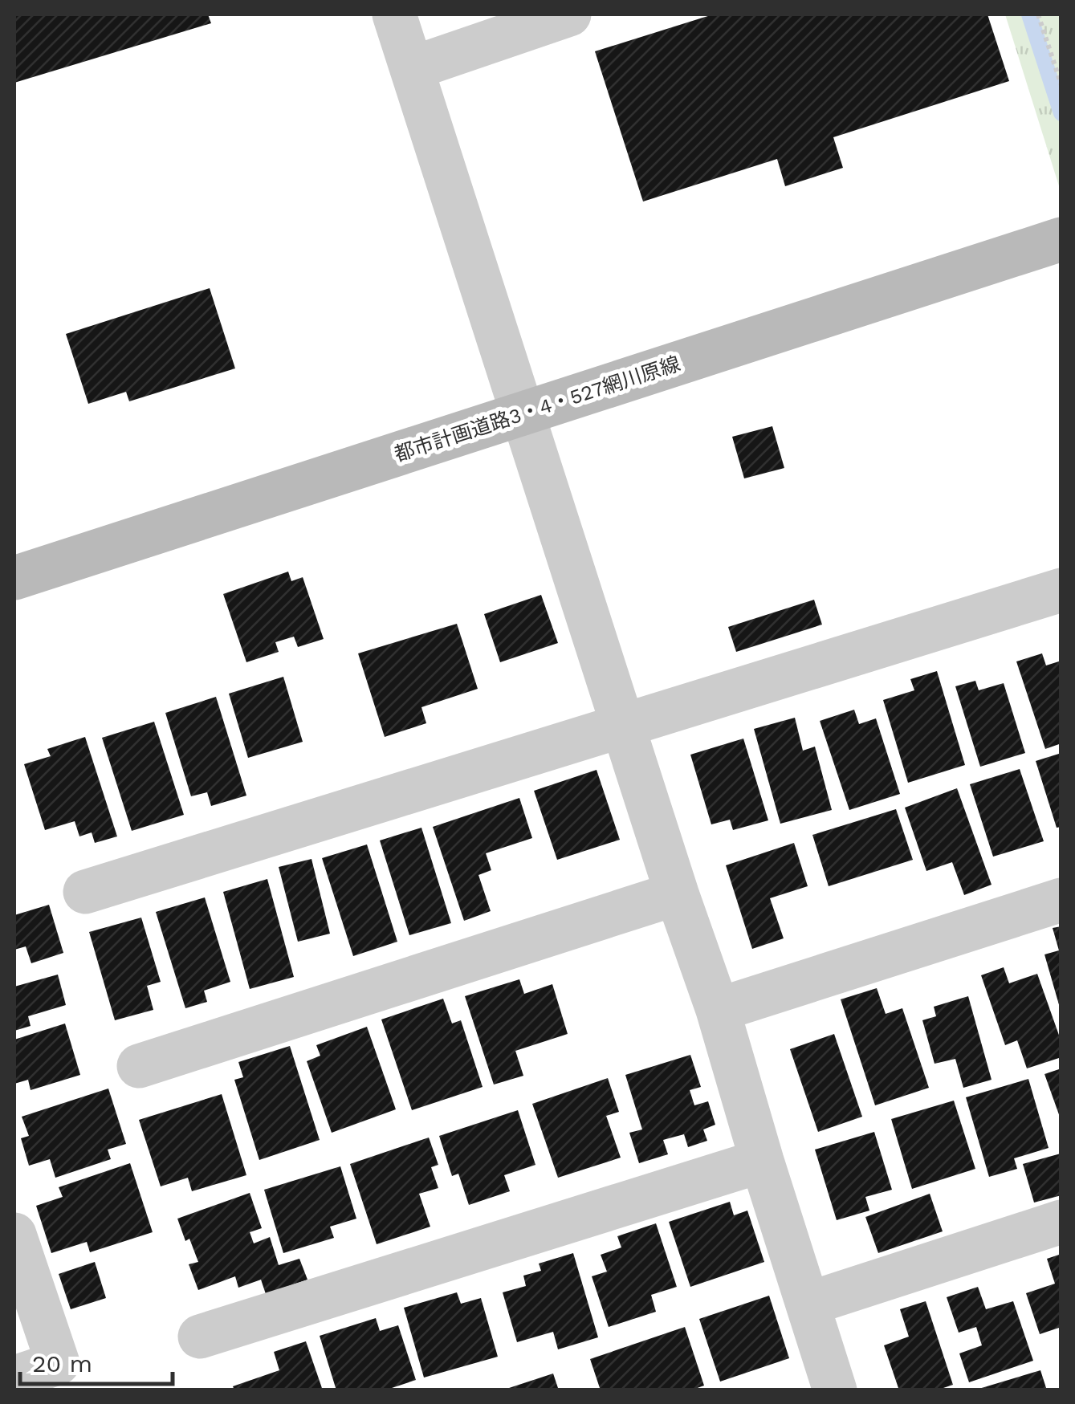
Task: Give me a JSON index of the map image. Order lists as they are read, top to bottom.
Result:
{
  "streets": {
    "street": ["都市計画道路3・4・527網川原線"]
  },
  "scale_bar": "20 m"
}
